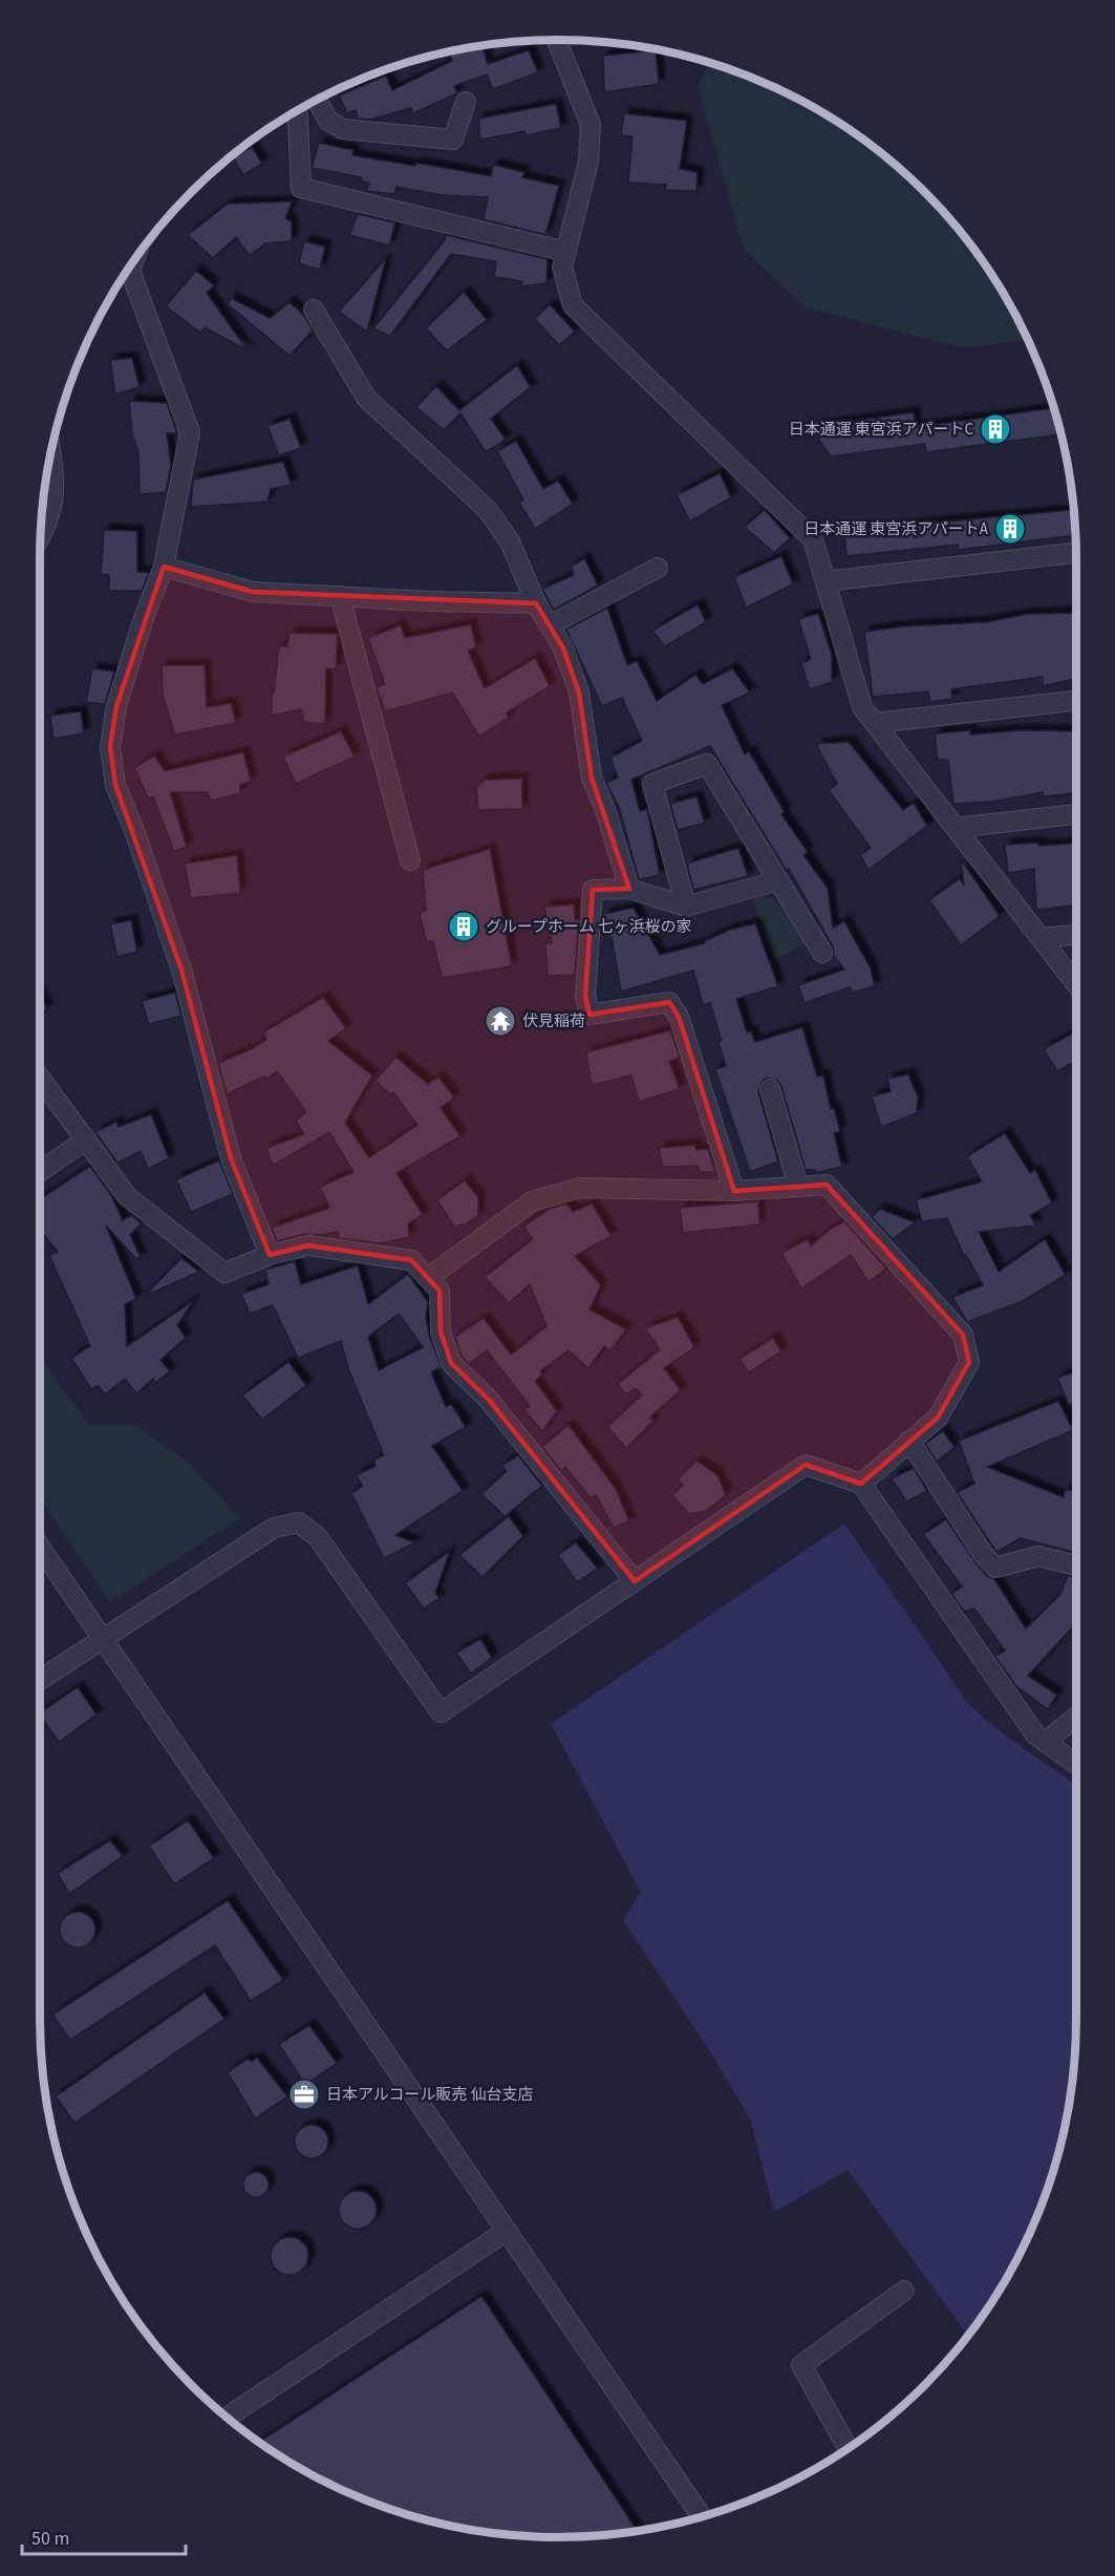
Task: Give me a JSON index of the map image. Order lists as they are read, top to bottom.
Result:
{
  "places": {
    "building": ["日本通運 東宮浜アパートC", "日本通運 東宮浜アパートA", "グループホーム 七ヶ浜桜の家"],
    "temple": ["伏見稲荷"],
    "office": ["日本アルコール販売 仙台支店"]
  },
  "scale_bar": "50 m"
}
